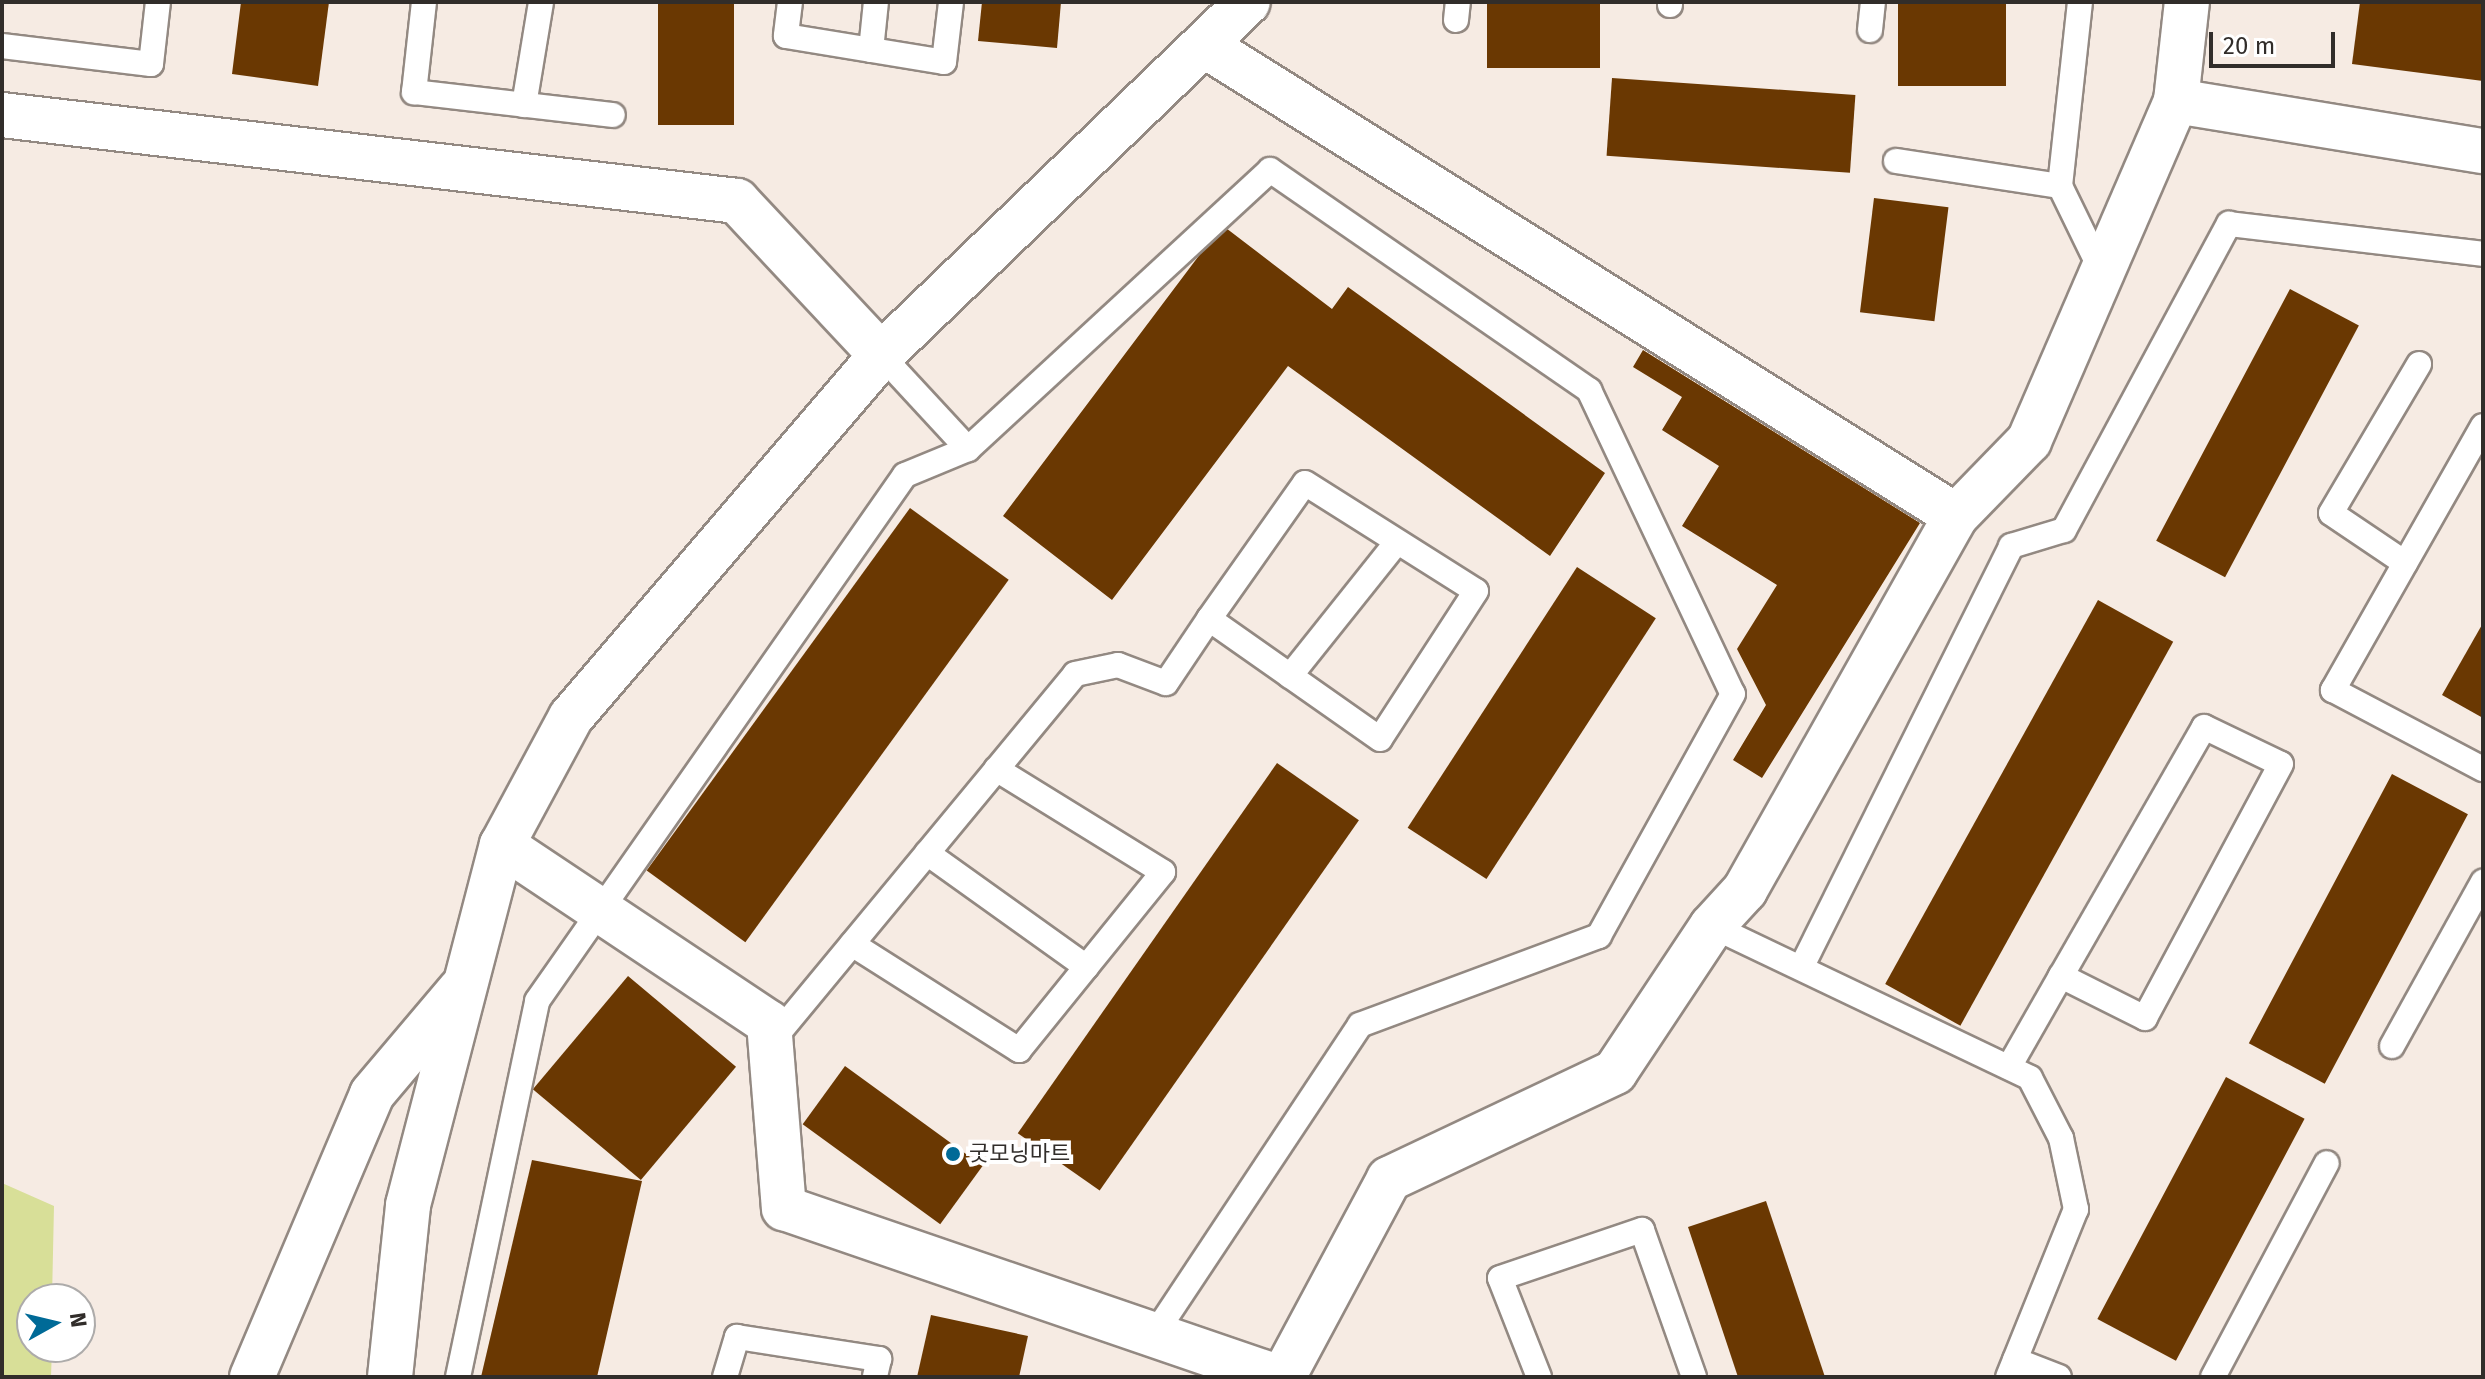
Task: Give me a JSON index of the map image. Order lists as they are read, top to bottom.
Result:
{
  "places": ["굿모닝마트"],
  "scale_bar": "20 m",
  "north": "right"
}
